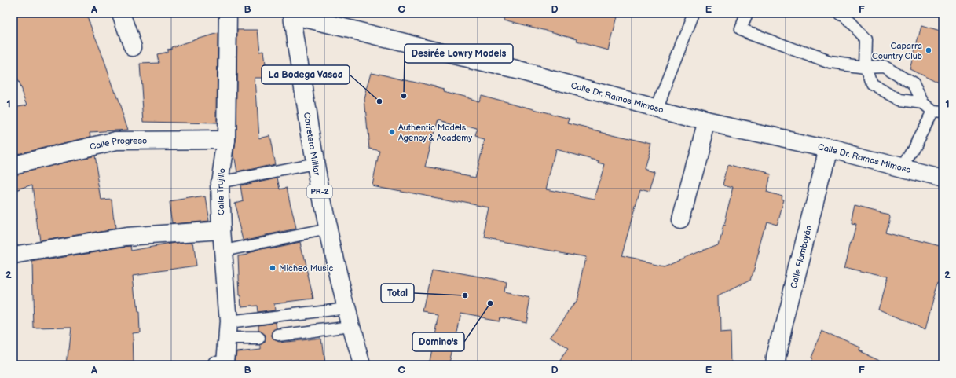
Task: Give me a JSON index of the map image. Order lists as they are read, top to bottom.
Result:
{
  "streets": {
    "street": [
      "Calle Dr. Ramos Mimoso",
      "Carretera Militar",
      "Calle Progreso",
      "Calle Trujillo",
      "PR-2",
      "Calle Flamboyán"
    ]
  },
  "crossings": [
    ["Calle Dr. Ramos Mimoso", "Carretera Militar"],
    ["Calle Dr. Ramos Mimoso", "Calle Flamboyán"],
    ["Calle Progreso", "Calle Trujillo"]
  ],
  "places": [
    "Caparra Country Club",
    "Desirée Lowry Models",
    "La Bodega Vasca",
    "Authentic Models Agency & Academy",
    "Micheo Music",
    "Total",
    "Domino's"
  ],
  "grid": {
    "columns": [
      "A",
      "B",
      "C",
      "D",
      "E",
      "F"
    ],
    "rows": ["1", "2"]
  }
}
